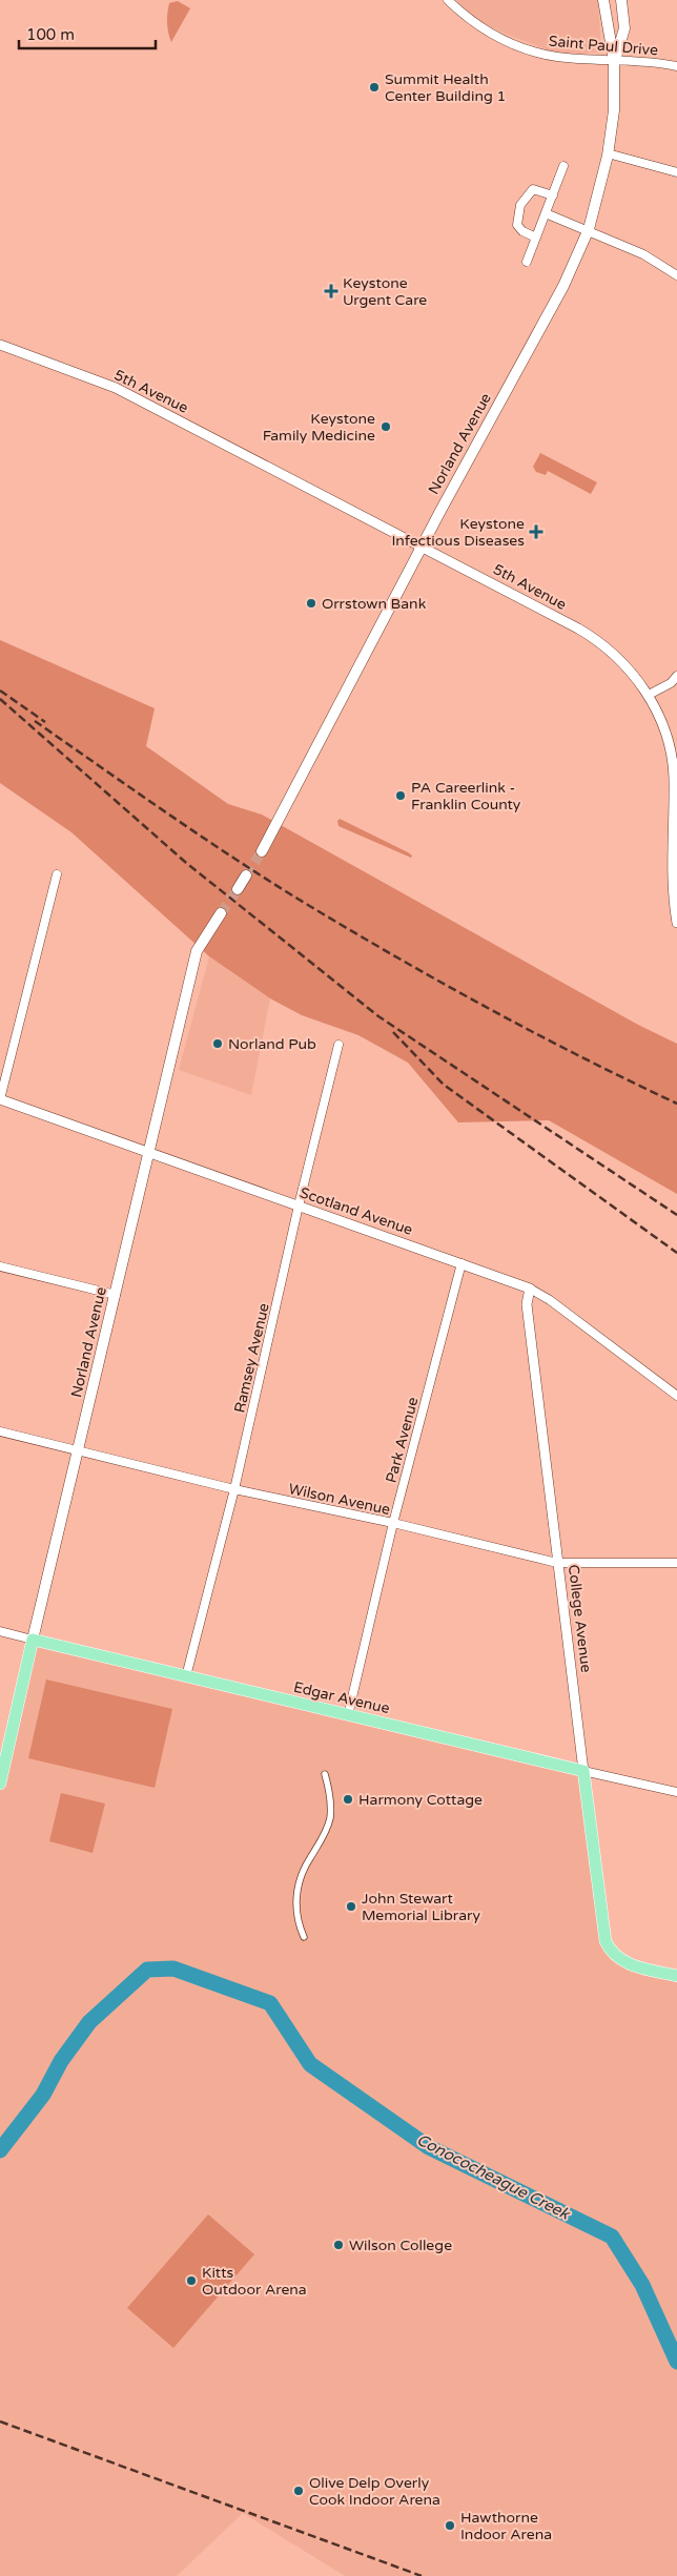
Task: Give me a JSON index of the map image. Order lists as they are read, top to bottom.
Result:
{
  "streets": {
    "main road": ["Norland Avenue", "College Avenue", "Edgar Avenue"],
    "street": [
      "Saint Paul Drive",
      "5th Avenue",
      "Scotland Avenue",
      "Ramsey Avenue",
      "Park Avenue",
      "Wilson Avenue"
    ]
  },
  "crossings": [
    ["Saint Paul Drive", "Norland Avenue"],
    ["5th Avenue", "Norland Avenue"],
    ["Norland Avenue", "Scotland Avenue"],
    ["Norland Avenue", "Wilson Avenue"],
    ["Norland Avenue", "Edgar Avenue"],
    ["Scotland Avenue", "Ramsey Avenue"],
    ["Scotland Avenue", "Park Avenue"],
    ["Scotland Avenue", "College Avenue"],
    ["Ramsey Avenue", "Wilson Avenue"],
    ["Ramsey Avenue", "Edgar Avenue"],
    ["Park Avenue", "Wilson Avenue"],
    ["Park Avenue", "Edgar Avenue"],
    ["Wilson Avenue", "College Avenue"],
    ["College Avenue", "Edgar Avenue"]
  ],
  "water": ["Conococheague Creek"],
  "places": {
    "other": [
      "Summit Health Center Building 1",
      "Keystone Family Medicine",
      "Orrstown Bank",
      "PA Careerlink - Franklin County",
      "Norland Pub",
      "Harmony Cottage",
      "John Stewart Memorial Library",
      "Wilson College",
      "Kitts Outdoor Arena",
      "Olive Delp Overly Cook Indoor Arena",
      "Hawthorne Indoor Arena"
    ],
    "health": ["Keystone Urgent Care", "Keystone Infectious Diseases"]
  },
  "scale_bar": "100 m"
}
